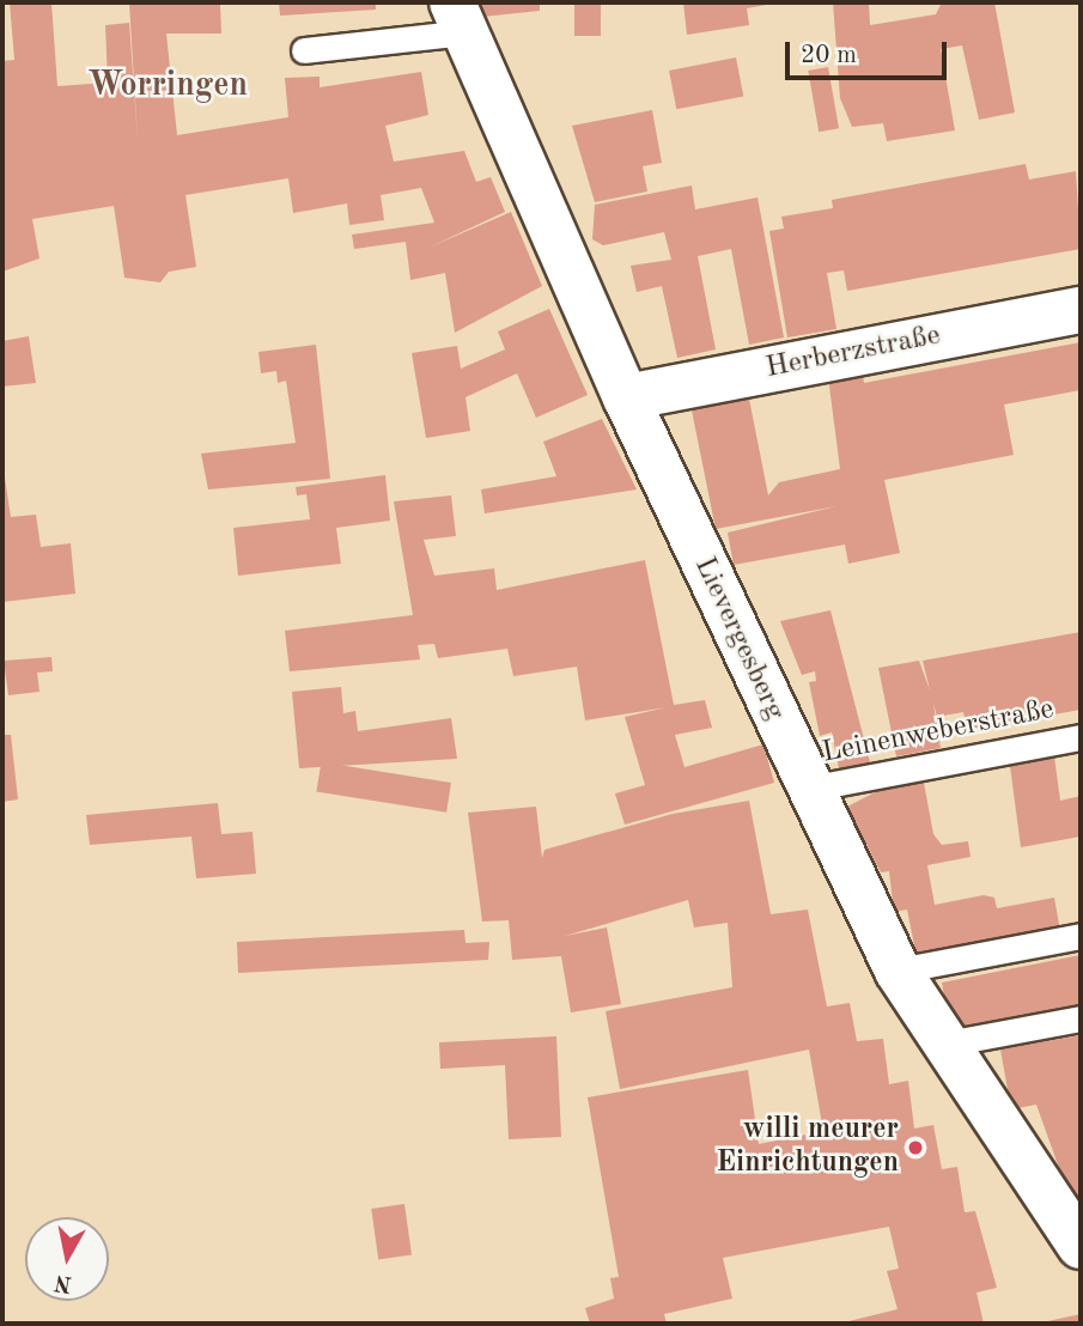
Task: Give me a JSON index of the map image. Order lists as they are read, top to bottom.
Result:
{
  "streets": {
    "street": ["Herberzstraße", "Lievergesberg"],
    "lane": ["Leinenweberstraße"]
  },
  "crossings": [
    ["Herberzstraße", "Lievergesberg"],
    ["Lievergesberg", "Leinenweberstraße"]
  ],
  "districts": ["Worringen"],
  "places": ["willi meurer Einrichtungen"],
  "scale_bar": "20 m",
  "north": "bottom"
}
